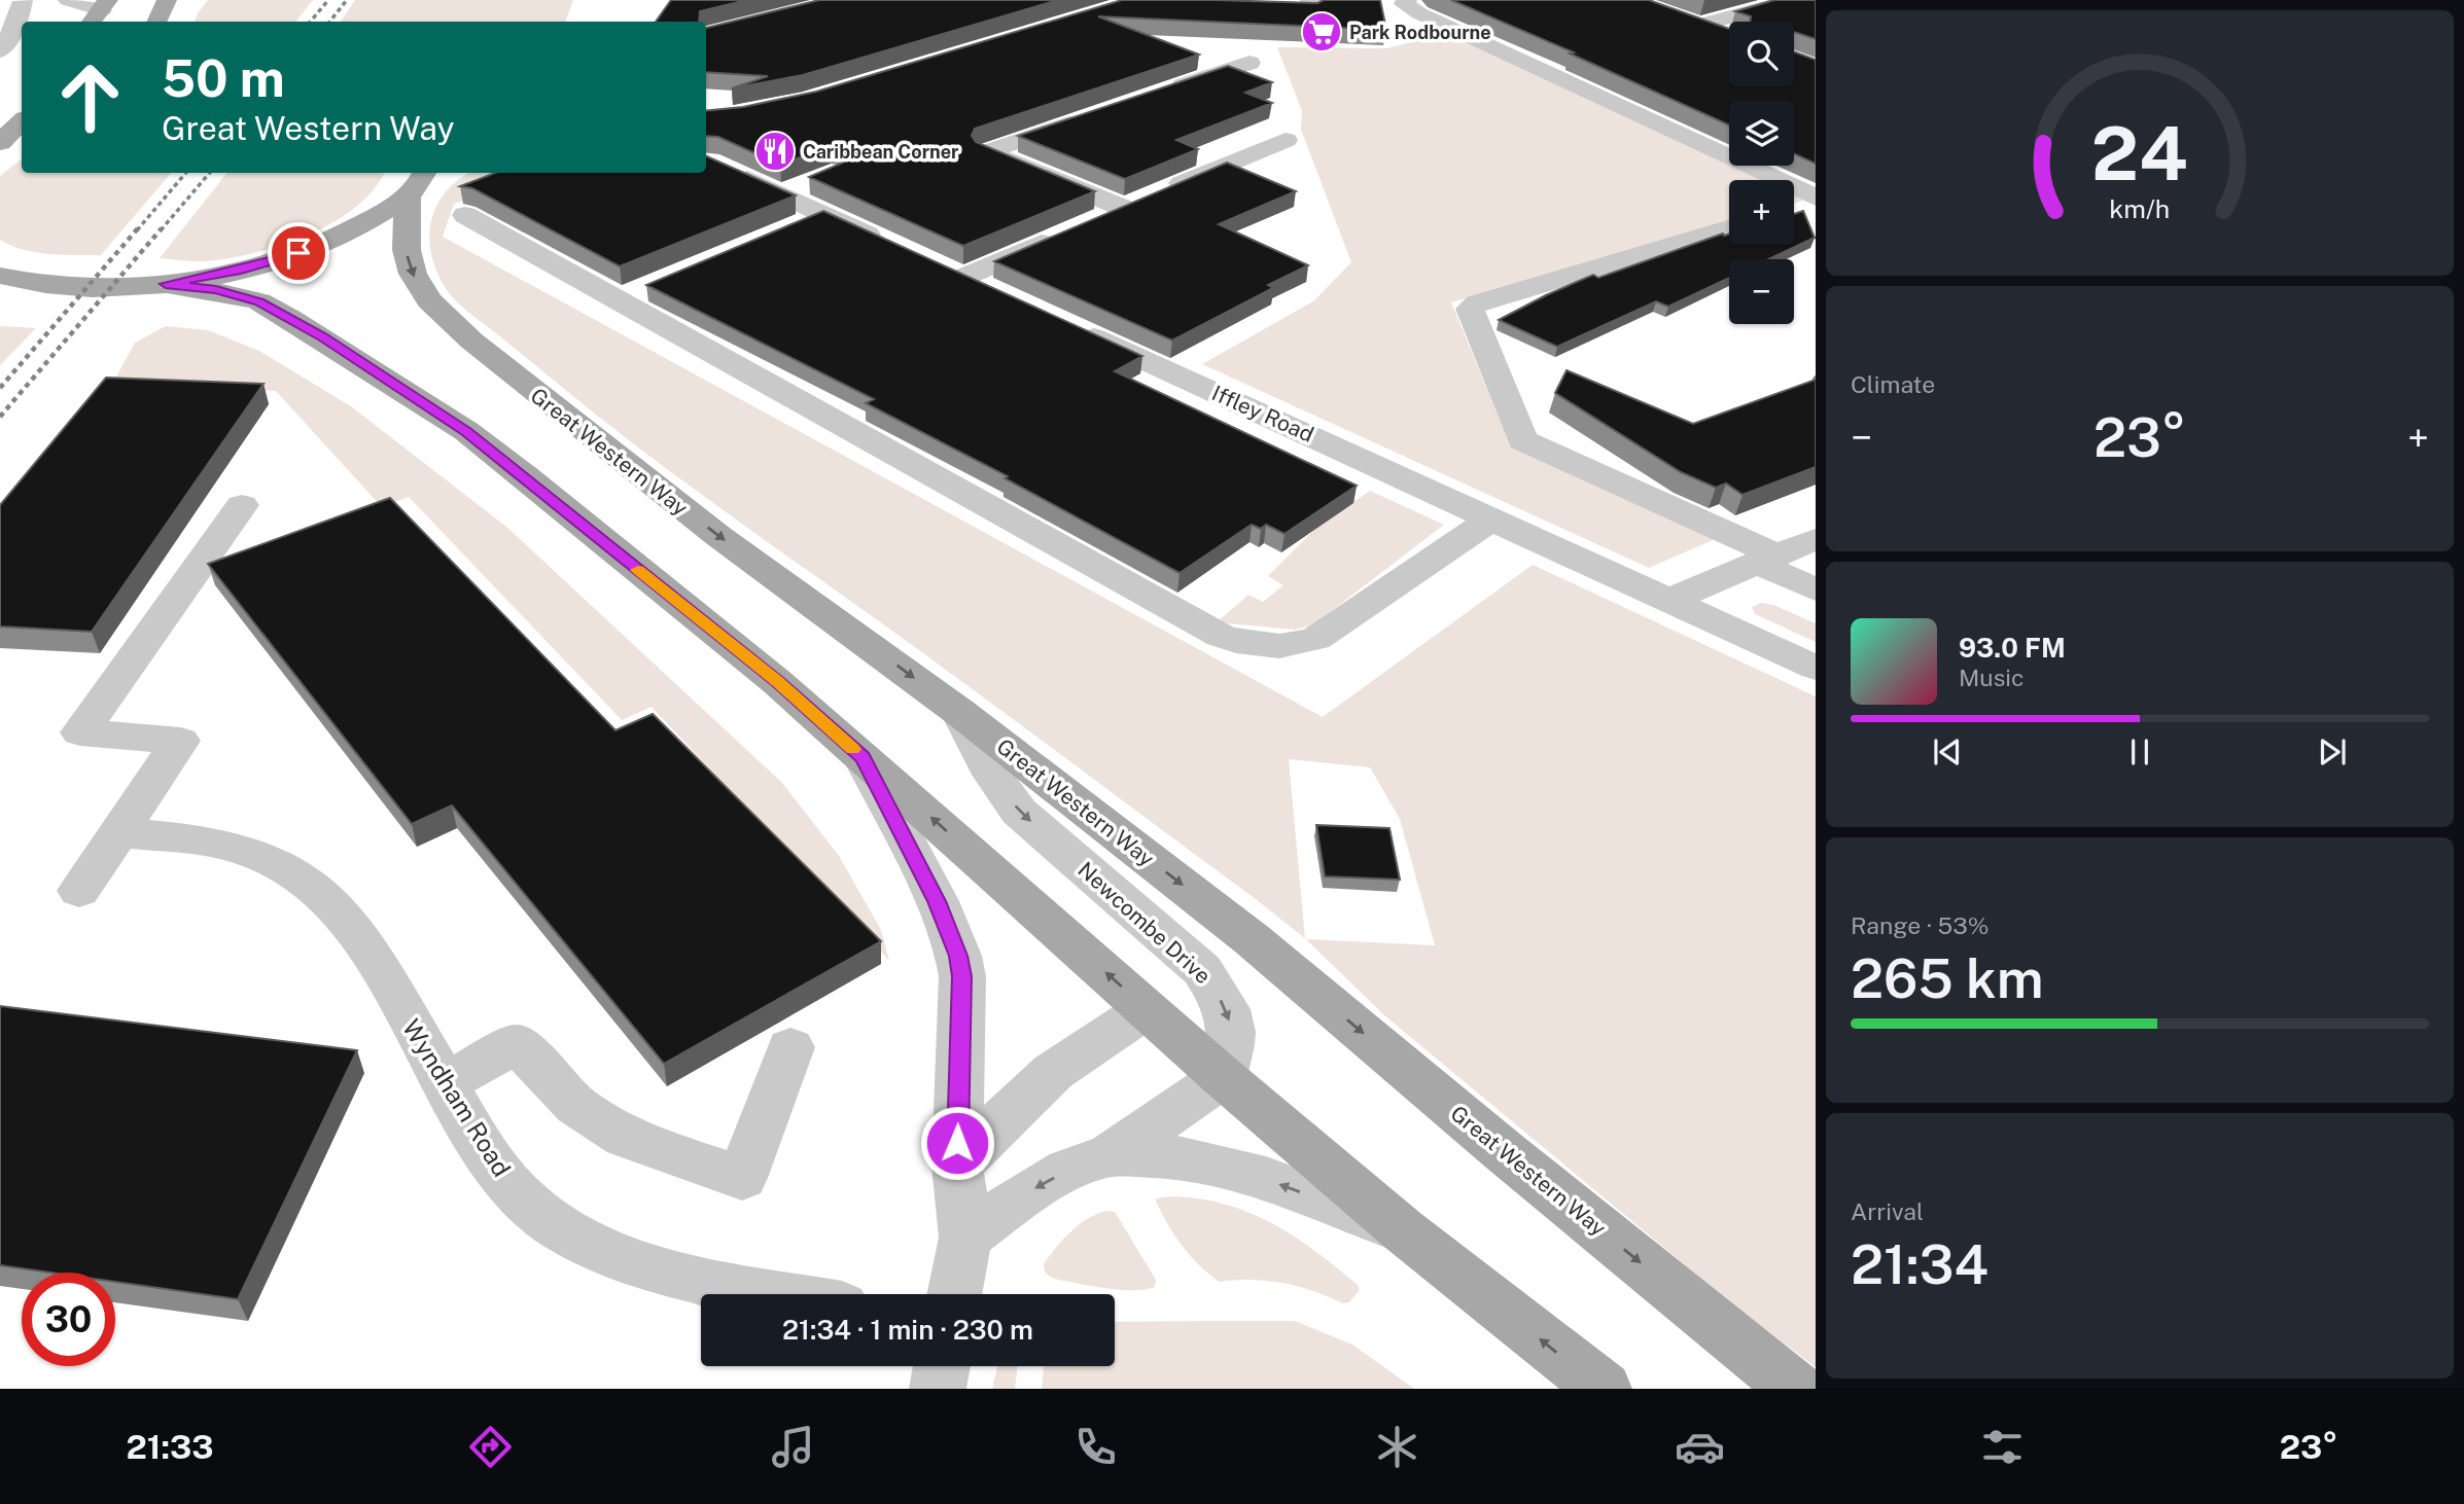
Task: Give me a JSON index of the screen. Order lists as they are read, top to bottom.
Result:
{
  "streets": {
    "main road": ["Great Western Way"],
    "street": ["Iffley Road", "Newcombe Drive", "Wyndham Road"]
  },
  "crossings": [
    ["Great Western Way", "Newcombe Drive"]
  ],
  "one_way": ["Newcombe Drive"],
  "places": {
    "supermarket": ["Park Rodbourne"],
    "restaurant": ["Caribbean Corner"]
  },
  "page": {
    "map_buttons": ["+", "−"],
    "turn": ["50 m", "Great Western Way"],
    "tile": [
      "Climate",
      ["Range · 53%", "265 km"],
      ["Arrival", "21:34"]
    ],
    "heat": ["−", "23°", "+"],
    "song": ["93.0 FM", "Music"],
    "limit": "30",
    "trip": "21:34 · 1 min · 230 m",
    "tabs": ["21:33", "23°"],
    "gauge": ["24", "km/h"]
  }
}
